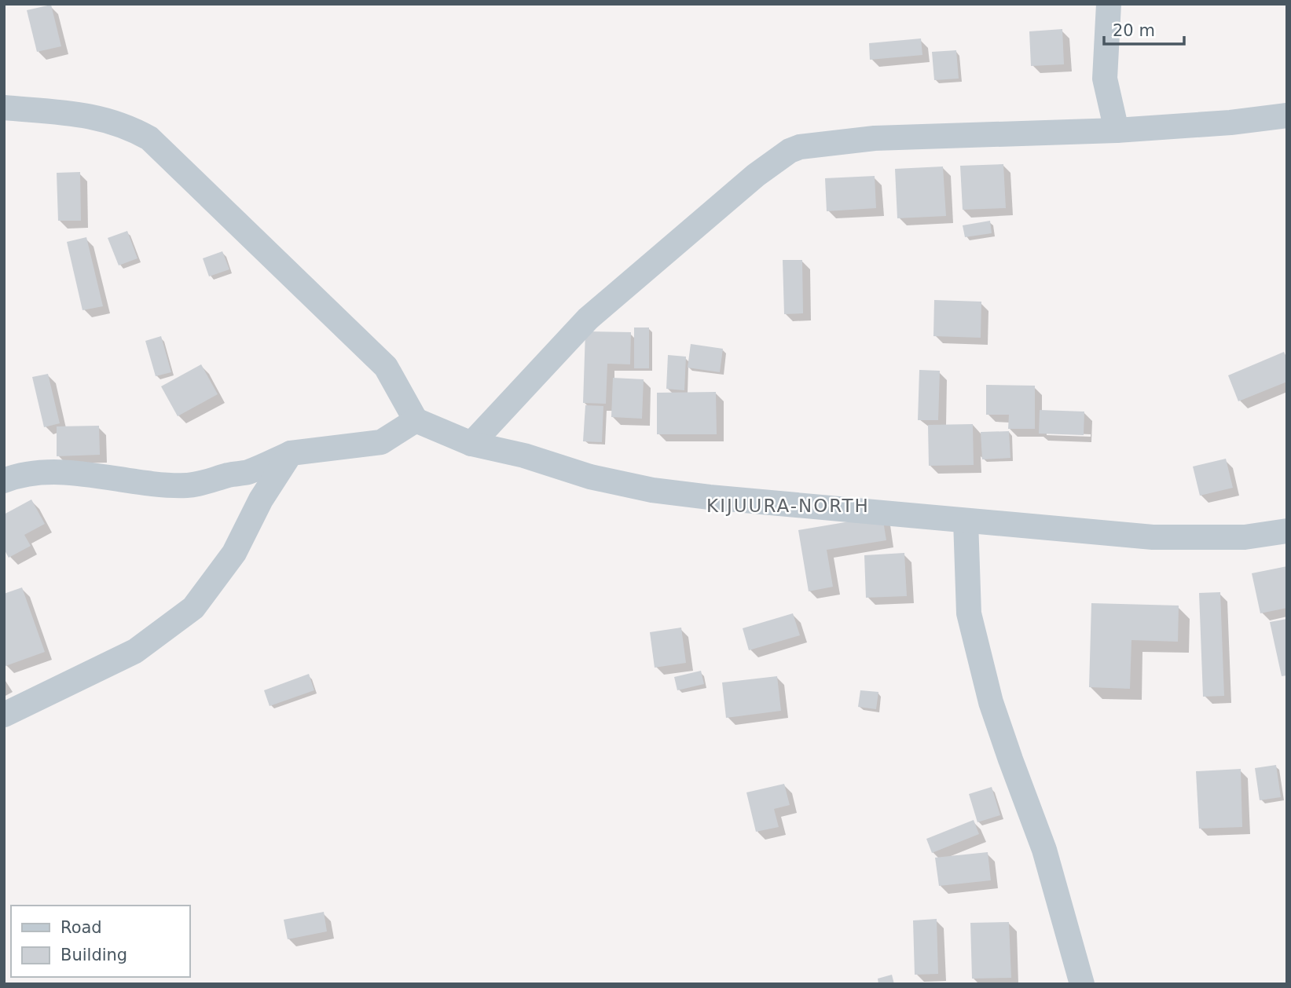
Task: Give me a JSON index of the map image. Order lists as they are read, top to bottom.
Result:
{
  "districts": ["KIJUURA-NORTH"],
  "legend": ["Road", "Building"],
  "scale_bar": "20 m"
}
